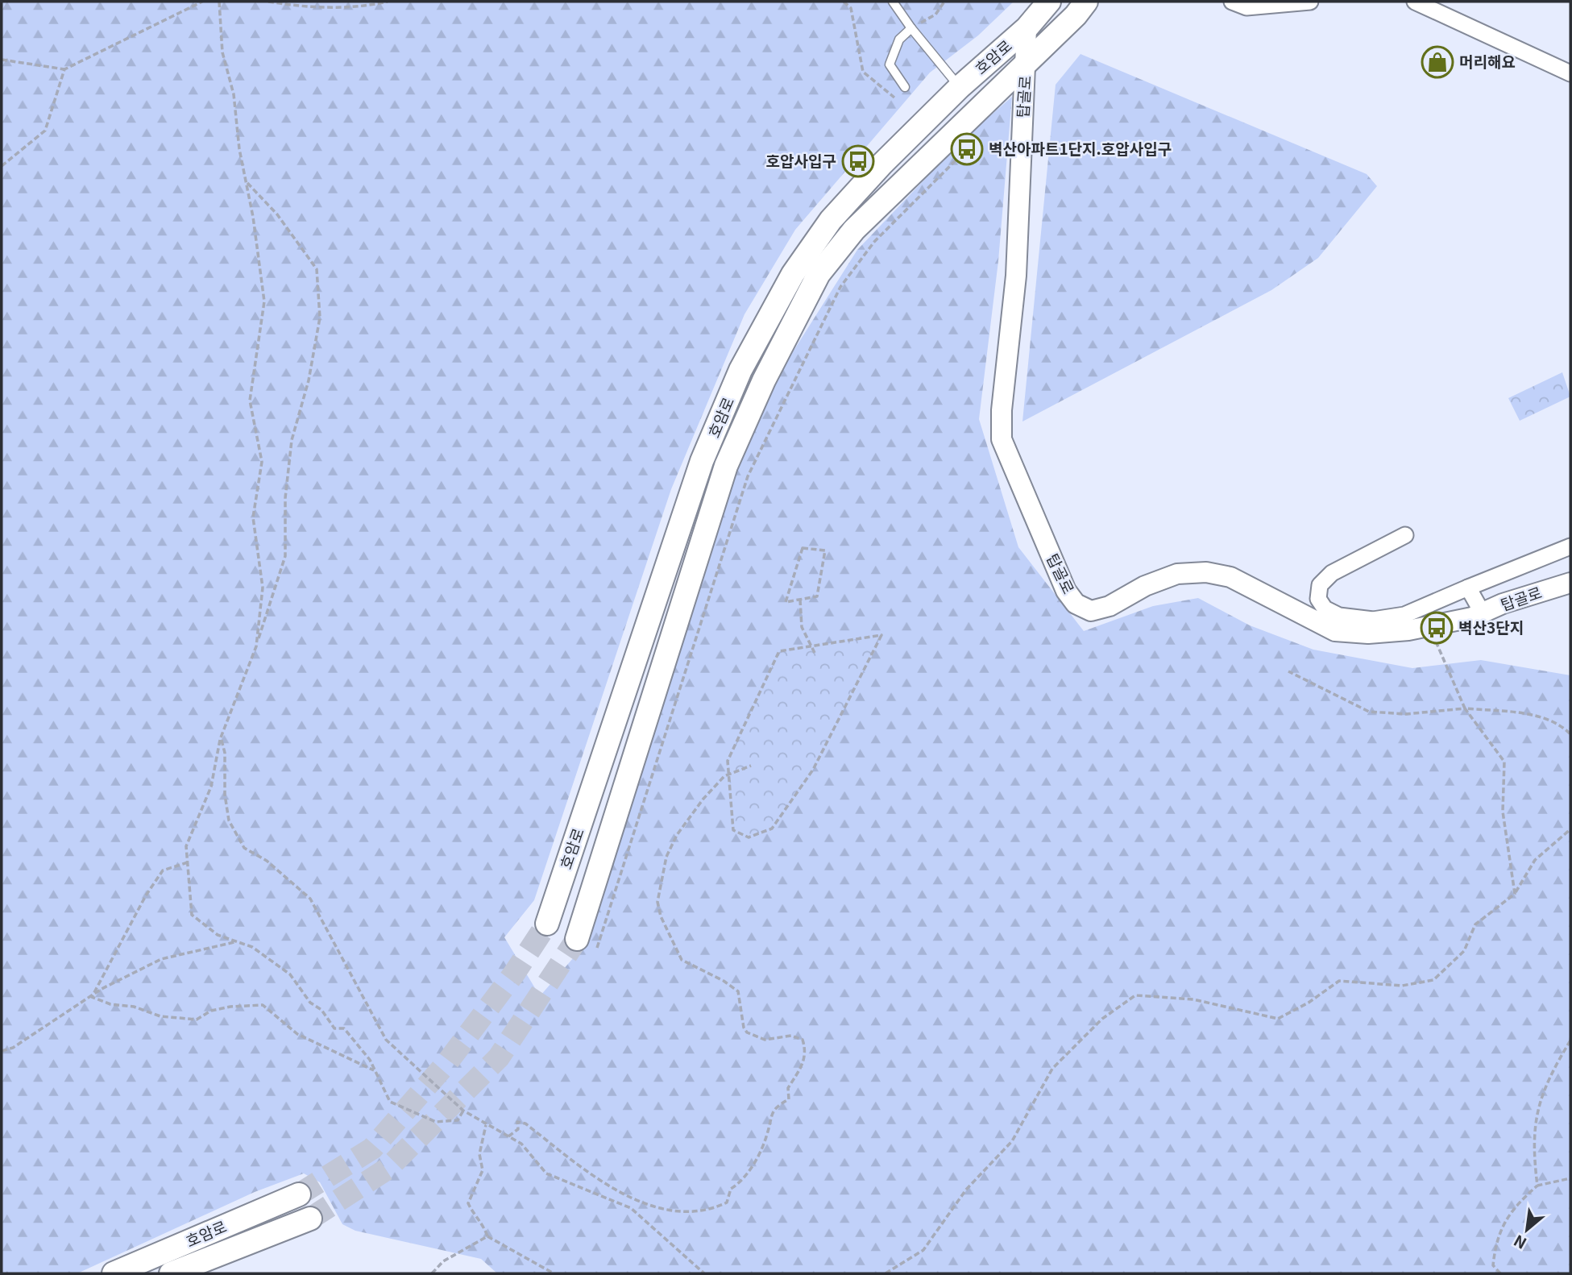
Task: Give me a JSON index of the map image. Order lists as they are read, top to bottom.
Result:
{
  "streets": {
    "main road": ["호암로"],
    "street": ["탑골로"]
  },
  "crossings": [
    ["호암로", "탑골로"]
  ],
  "places": {
    "shop": ["머리해요"],
    "bus stop": ["벽산아파트1단지.호압사입구", "호압사입구", "벽산3단지"]
  },
  "north": "bottom left"
}
